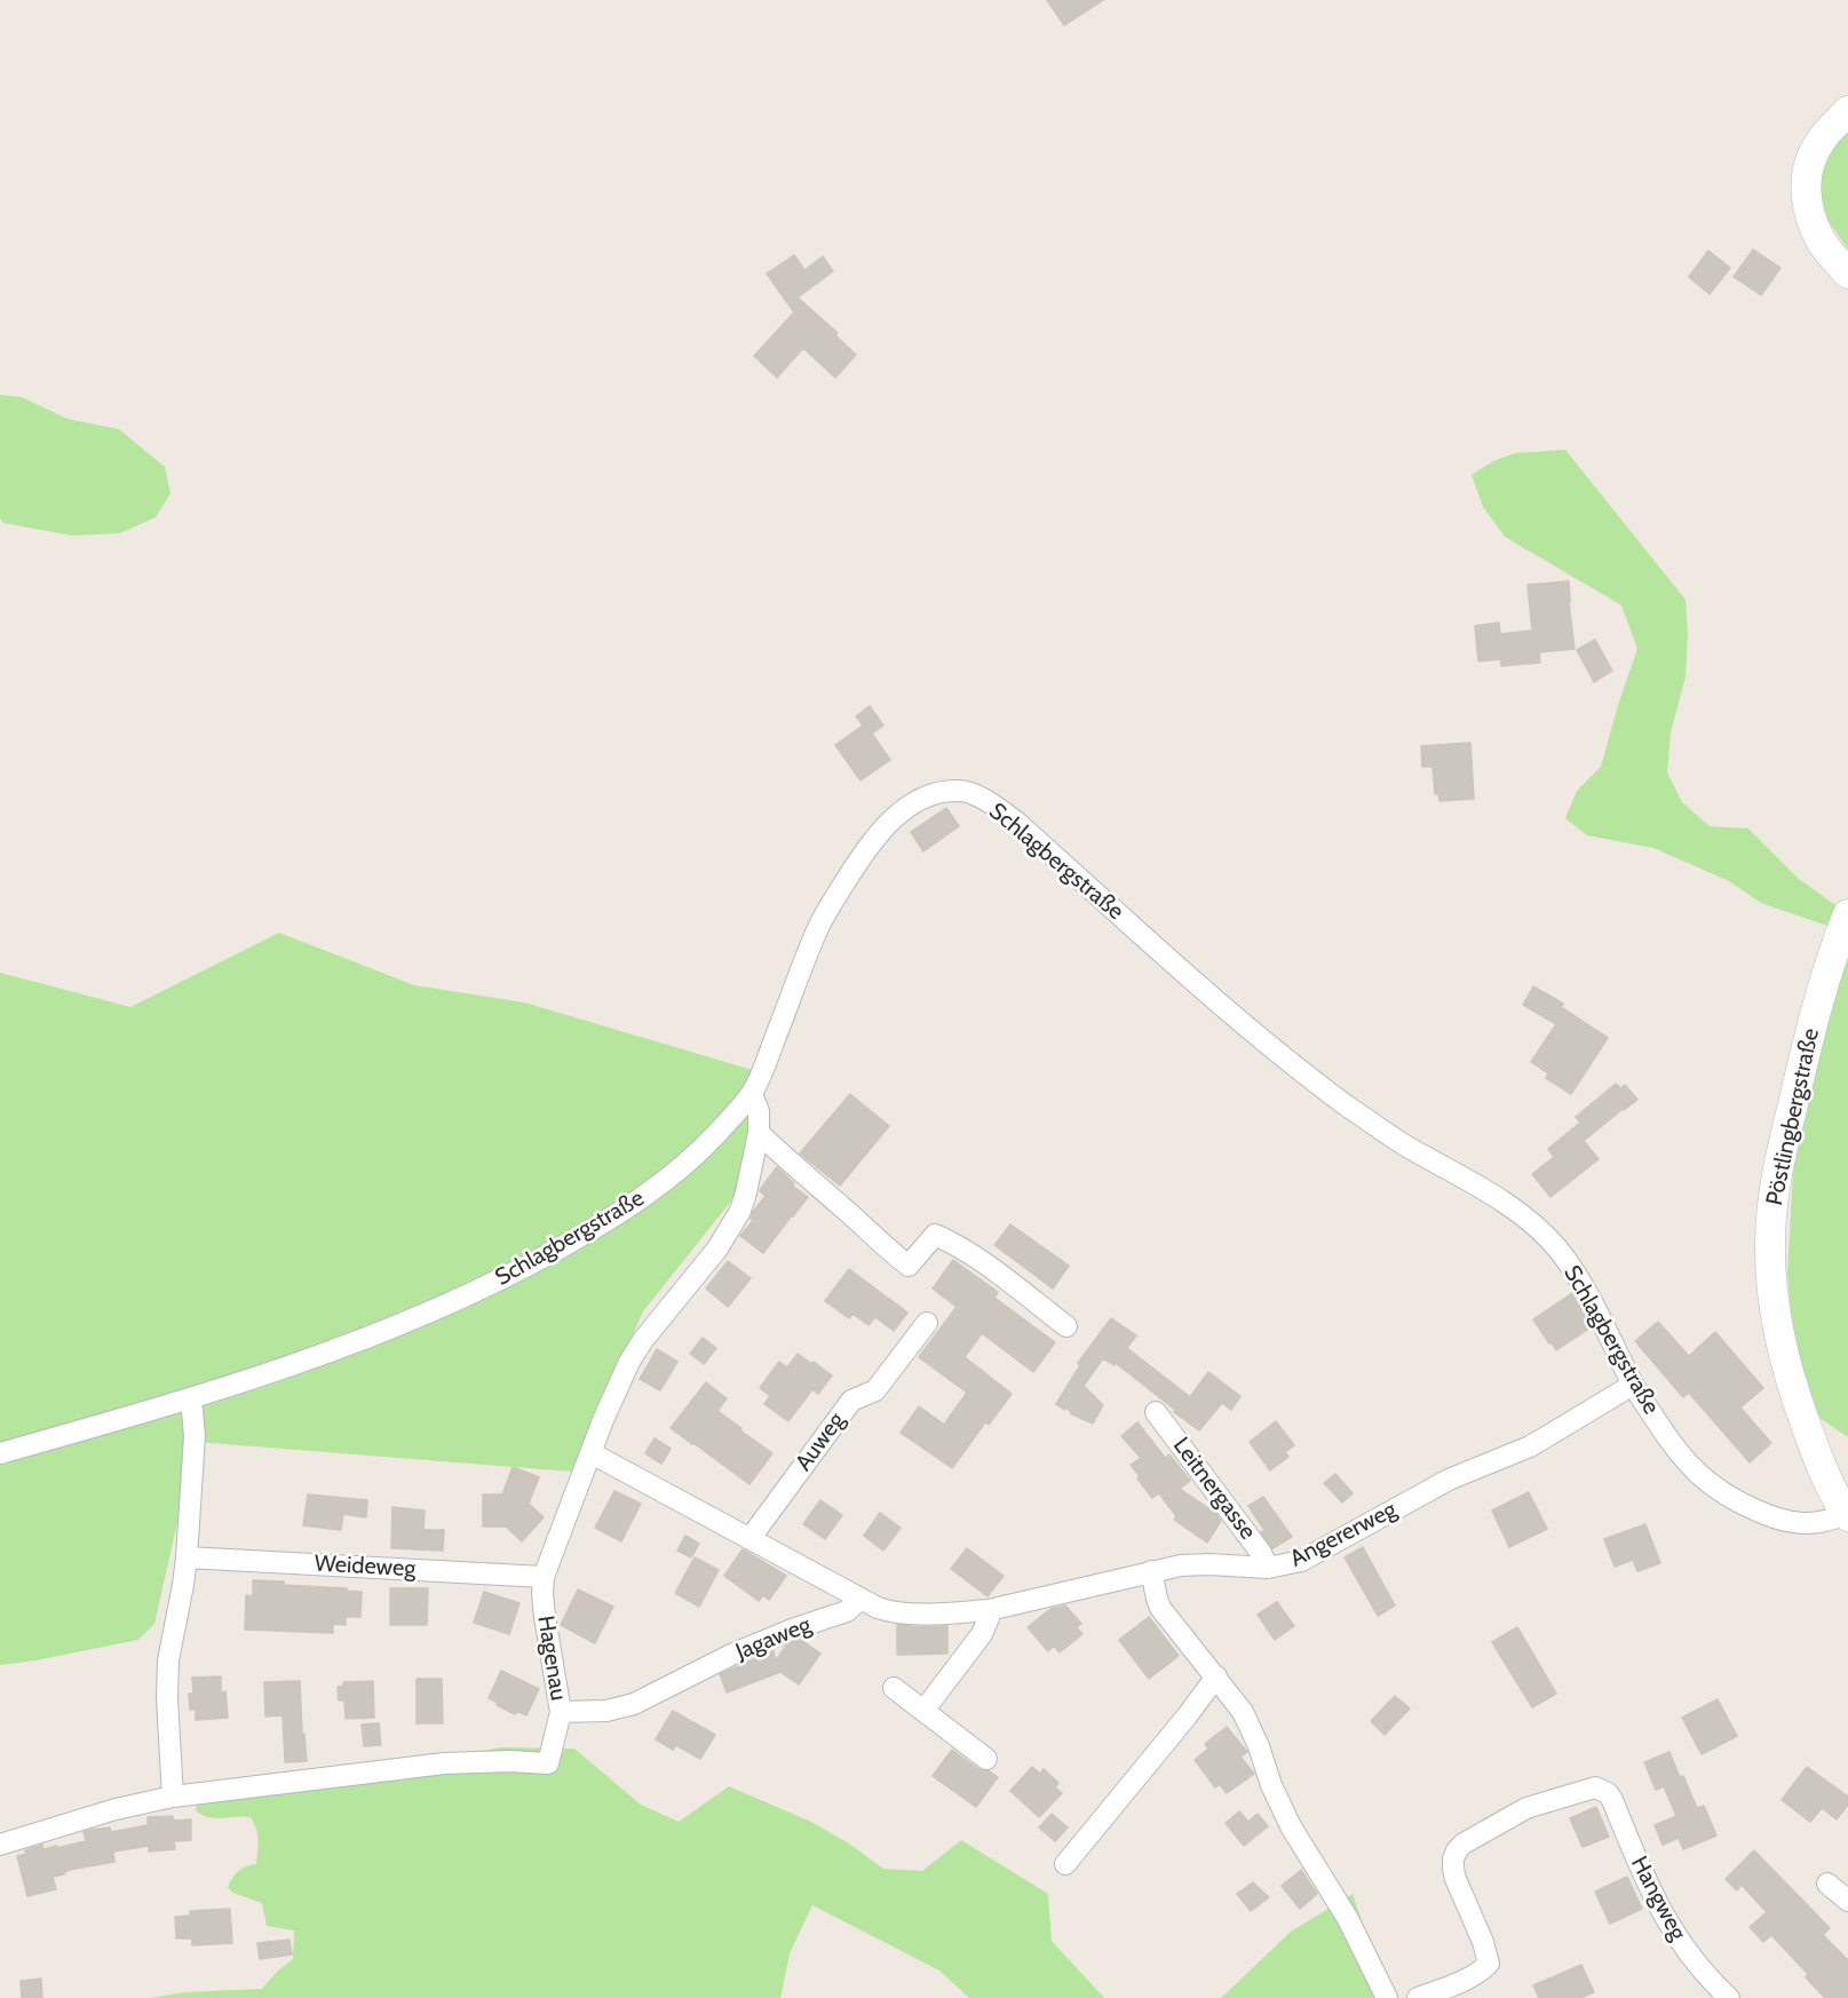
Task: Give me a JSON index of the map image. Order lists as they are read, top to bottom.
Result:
{
  "streets": {
    "main road": ["Pöstlingbergstraße"],
    "street": [
      "Schlagbergstraße",
      "Auweg",
      "Leitnergasse",
      "Angererweg",
      "Weideweg",
      "Jagaweg",
      "Hagenau",
      "Hangweg"
    ]
  },
  "crossings": [
    ["Schlagbergstraße", "Pöstlingbergstraße"],
    ["Schlagbergstraße", "Angererweg"],
    ["Schlagbergstraße", "Hagenau"],
    ["Leitnergasse", "Angererweg"],
    ["Weideweg", "Hagenau"],
    ["Jagaweg", "Hagenau"]
  ]
}
